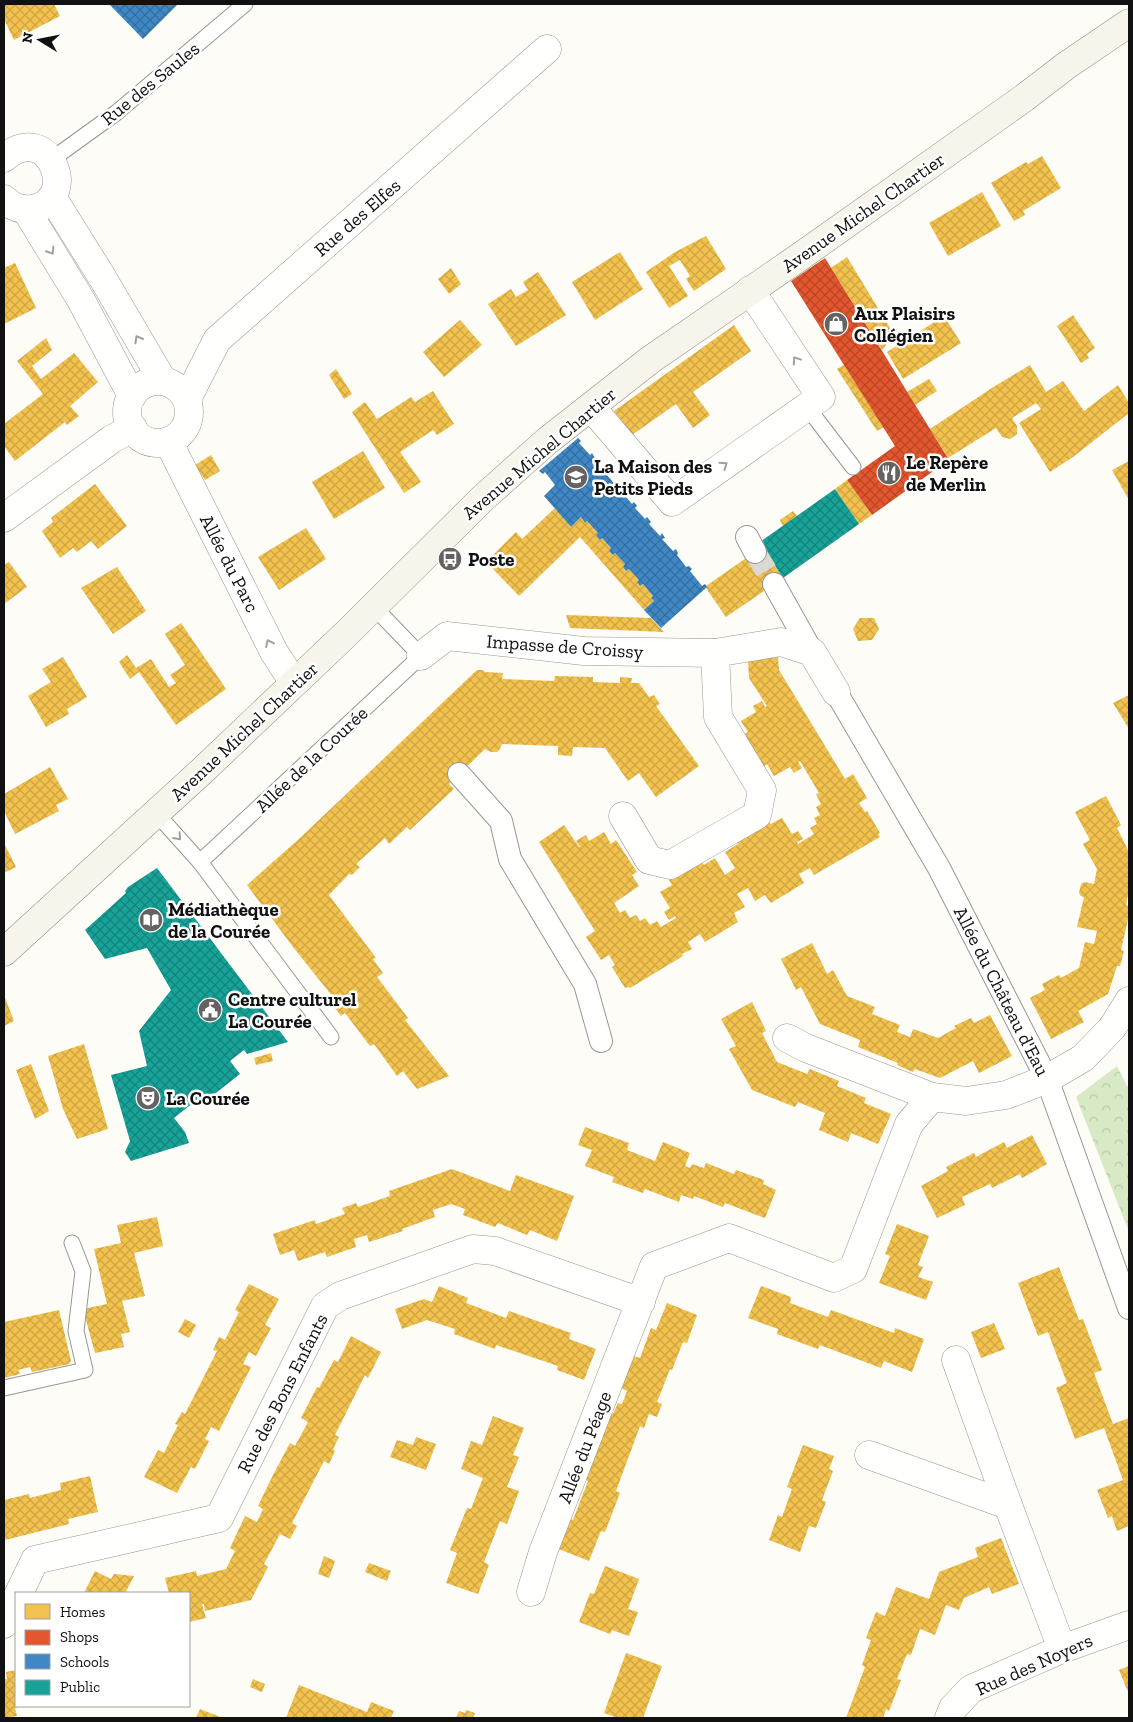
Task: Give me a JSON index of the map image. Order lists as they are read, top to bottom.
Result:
{
  "streets": {
    "main road": ["Avenue Michel Chartier"],
    "street": [
      "Rue des Elfes",
      "Allée du Parc",
      "Impasse de Croissy",
      "Allée du Château d'Eau",
      "Rue des Bons Enfants",
      "Allée du Péage",
      "Rue des Noyers"
    ],
    "lane": ["Rue des Saules", "Allée de la Courée"]
  },
  "crossings": [
    ["Avenue Michel Chartier", "Allée du Parc"],
    ["Rue des Elfes", "Allée du Parc"],
    ["Impasse de Croissy", "Allée de la Courée"],
    ["Rue des Bons Enfants", "Allée du Péage"]
  ],
  "one_way": ["Allée du Parc"],
  "places": {
    "shop": ["Aux Plaisirs Collégien"],
    "restaurant": ["Le Repère de Merlin"],
    "school or university": ["La Maison des Petits Pieds"],
    "bus stop": ["Poste"],
    "library": ["Médiathèque de la Courée"],
    "public building": ["Centre culturel La Courée"],
    "theatre": ["La Courée"]
  },
  "legend": [
    "Homes",
    "Shops",
    "Schools",
    "Public"
  ],
  "north": "left"
}
